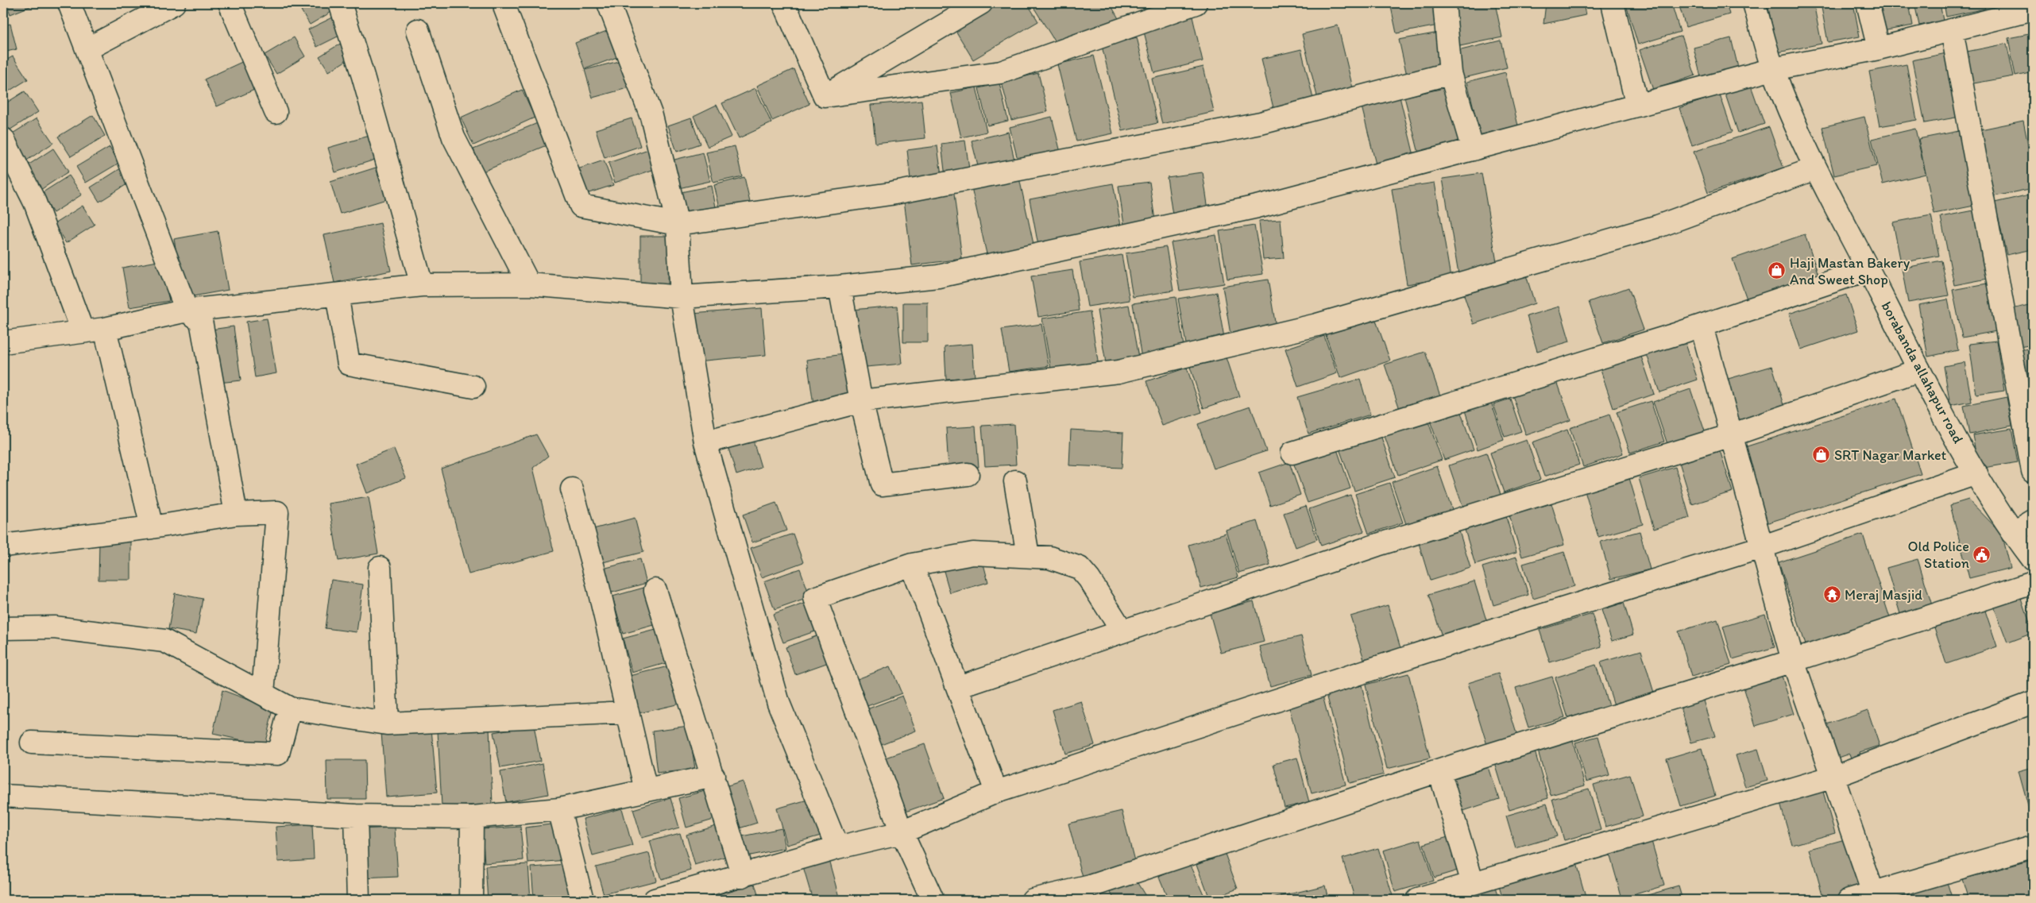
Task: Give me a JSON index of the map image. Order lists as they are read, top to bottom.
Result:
{
  "streets": {
    "street": ["borabanda allahapur road"]
  },
  "places": {
    "shop": ["Haji Mastan Bakery And Sweet Shop", "SRT Nagar Market"],
    "public building": ["Old Police Station"],
    "temple": ["Meraj Masjid"]
  }
}
